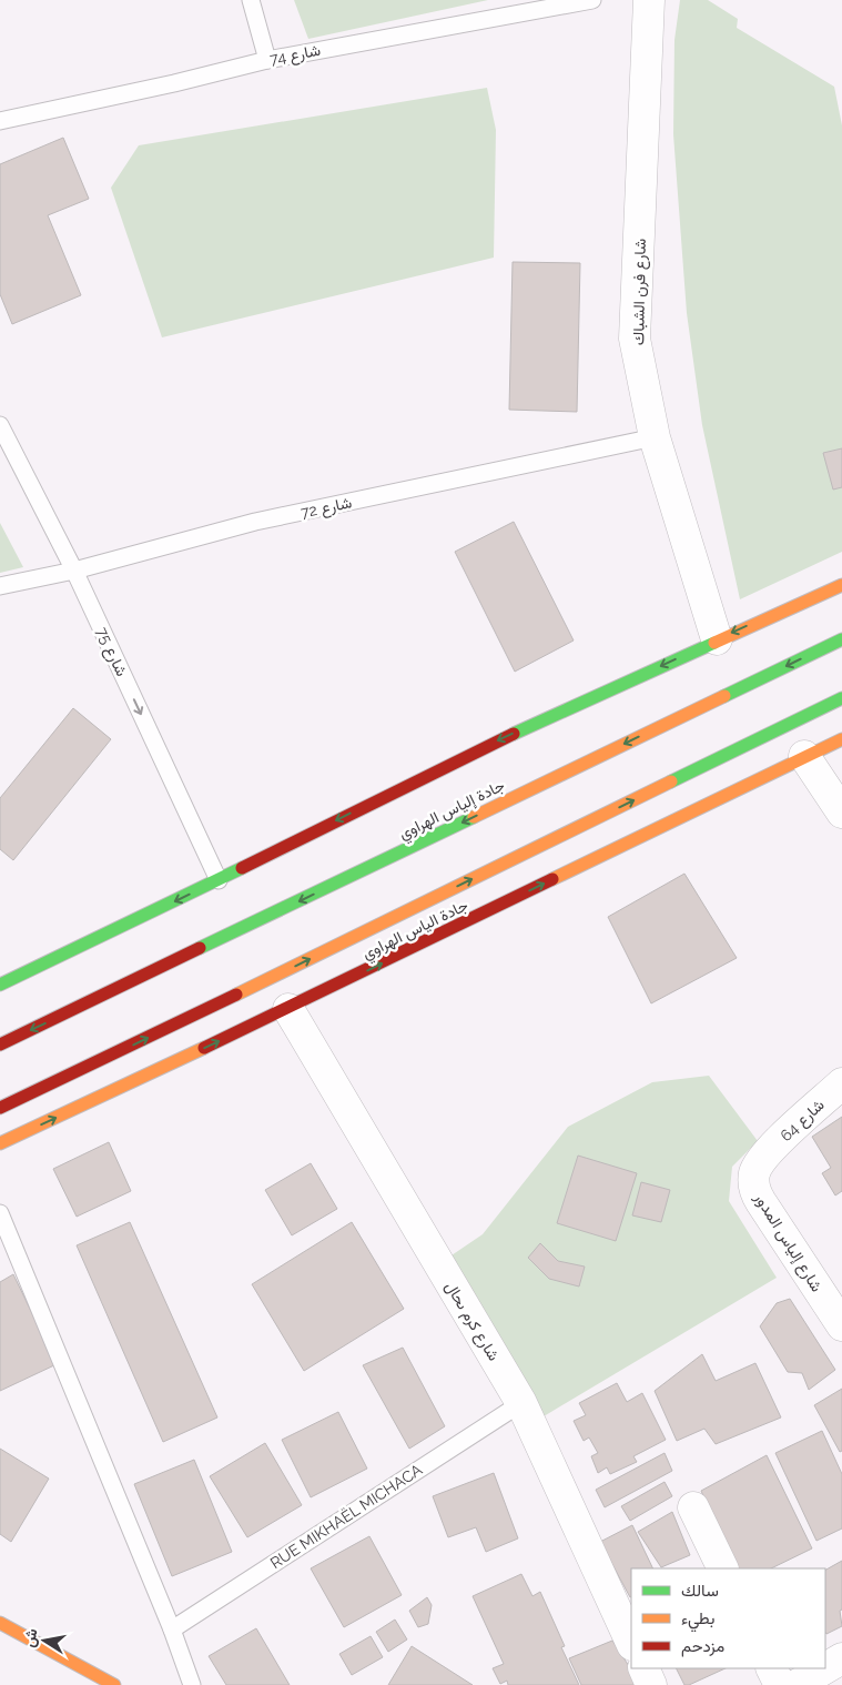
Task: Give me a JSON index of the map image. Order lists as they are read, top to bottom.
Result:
{
  "streets": {
    "main road": ["جادة إلياس الهراوي", "جادة الياس الهراوي"],
    "street": [
      "شارع فرن الشباك",
      "شارع 64",
      "شارع إلياس المدور",
      "شارع كرم ىحال"
    ],
    "lane": [
      "شارع 74",
      "شارع 72",
      "شارع 75",
      "RUE MIKHAËL MICHACA"
    ]
  },
  "crossings": [
    ["شارع فرن الشباك", "شارع 72"],
    ["شارع 72", "شارع 75"],
    ["جادة الياس الهراوي", "شارع كرم ىحال"],
    ["شارع 64", "شارع إلياس المدور"],
    ["شارع كرم ىحال", "RUE MIKHAËL MICHACA"]
  ],
  "one_way": ["شارع 75"],
  "legend": ["سالك", "بطيء", "مزدحم"],
  "north": "left"
}
